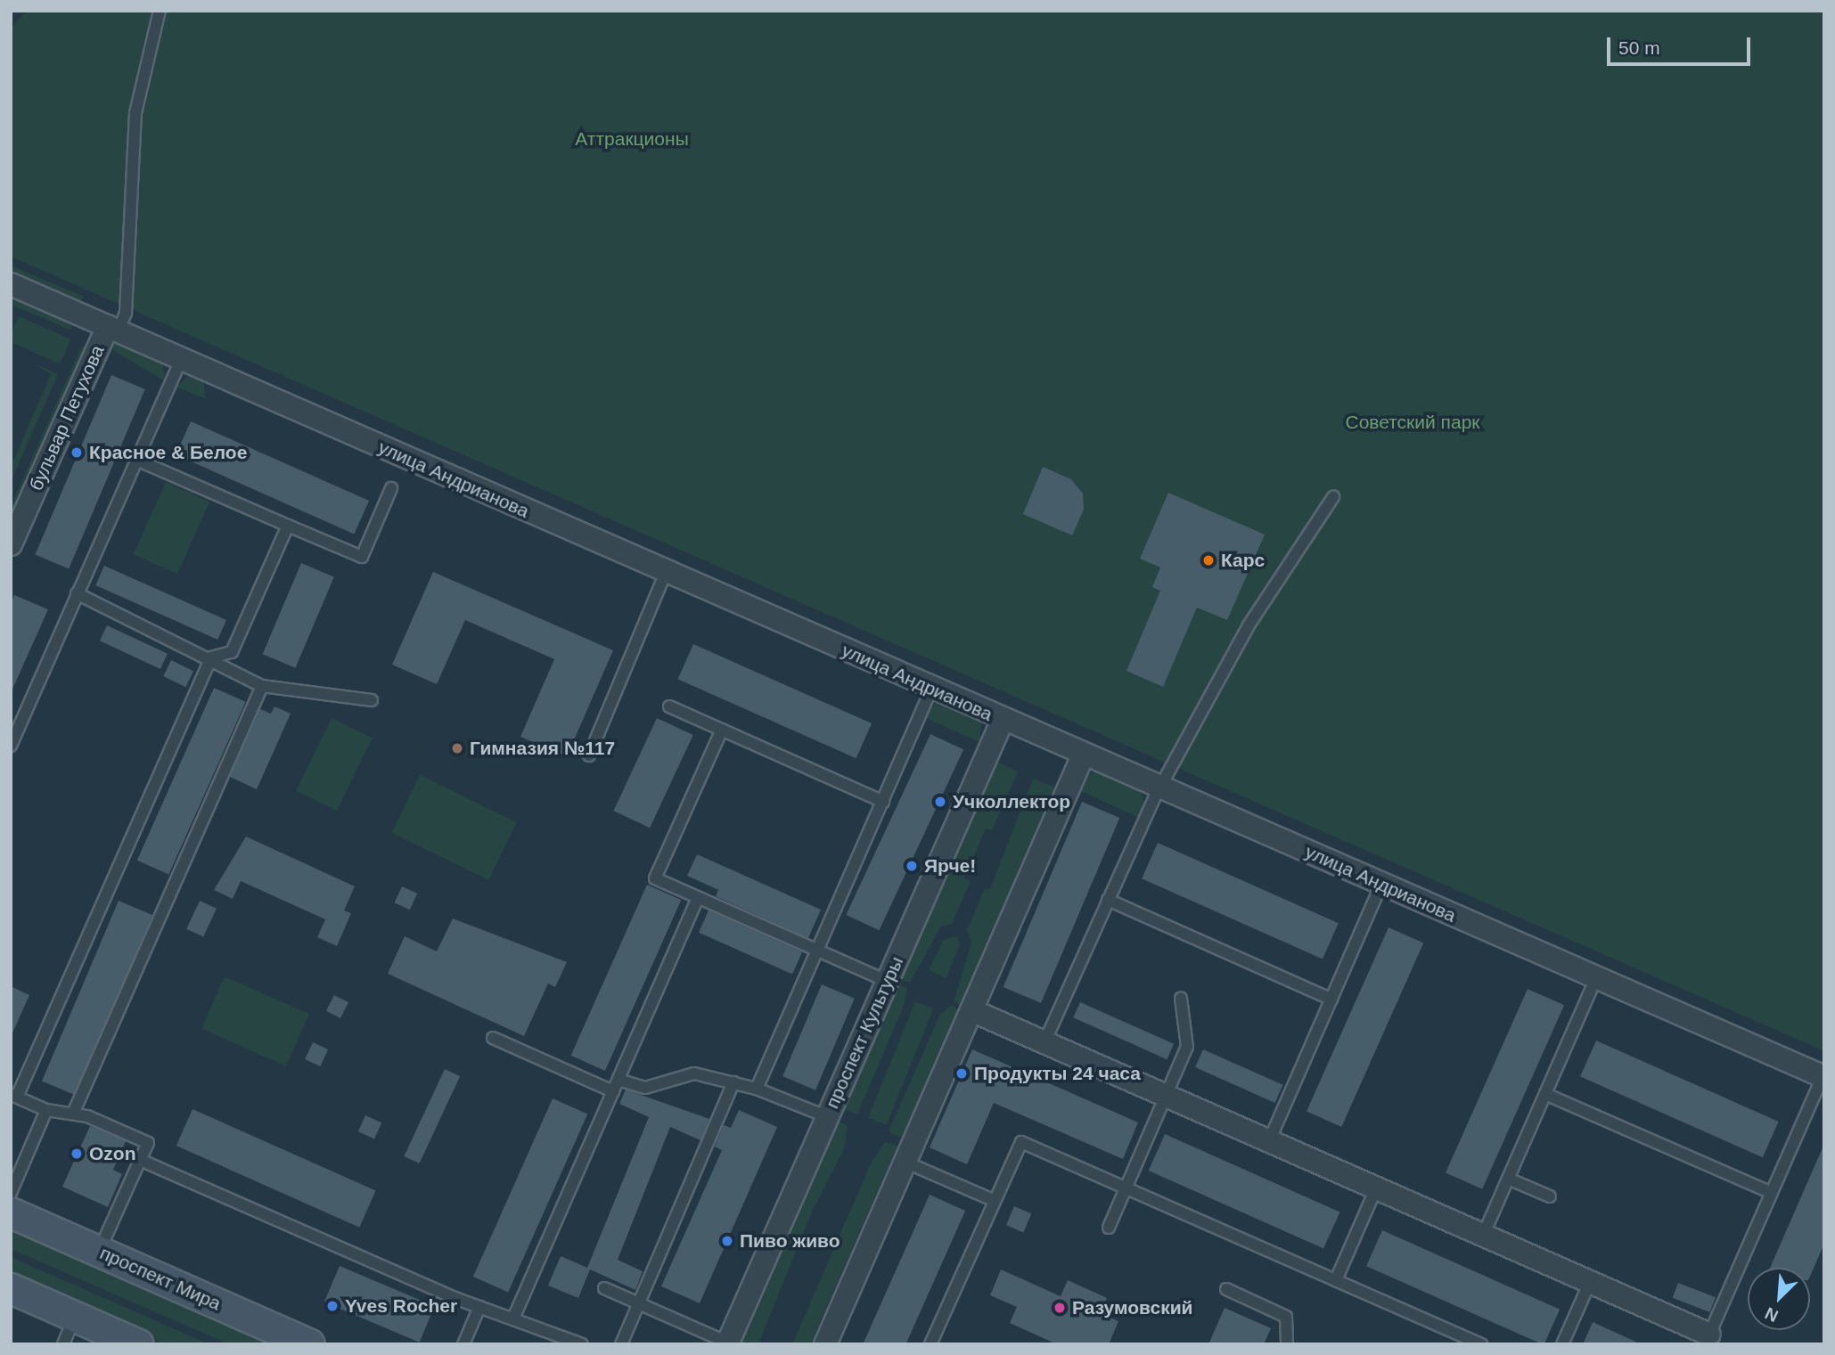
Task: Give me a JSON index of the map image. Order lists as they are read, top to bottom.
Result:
{
  "streets": {
    "main road": ["проспект Мира"],
    "street": ["бульвар Петухова", "улица Андрианова", "проспект Культуры"]
  },
  "crossings": [
    ["бульвар Петухова", "улица Андрианова"],
    ["улица Андрианова", "проспект Культуры"]
  ],
  "parks": ["Аттракционы", "Советский парк"],
  "places": [
    "Красное & Белое",
    "Карс",
    "Гимназия №117",
    "Учколлектор",
    "Ярче!",
    "Продукты 24 часа",
    "Ozon",
    "Пиво живо",
    "Yves Rocher",
    "Разумовский"
  ],
  "scale_bar": "50 m",
  "north": "bottom left"
}
